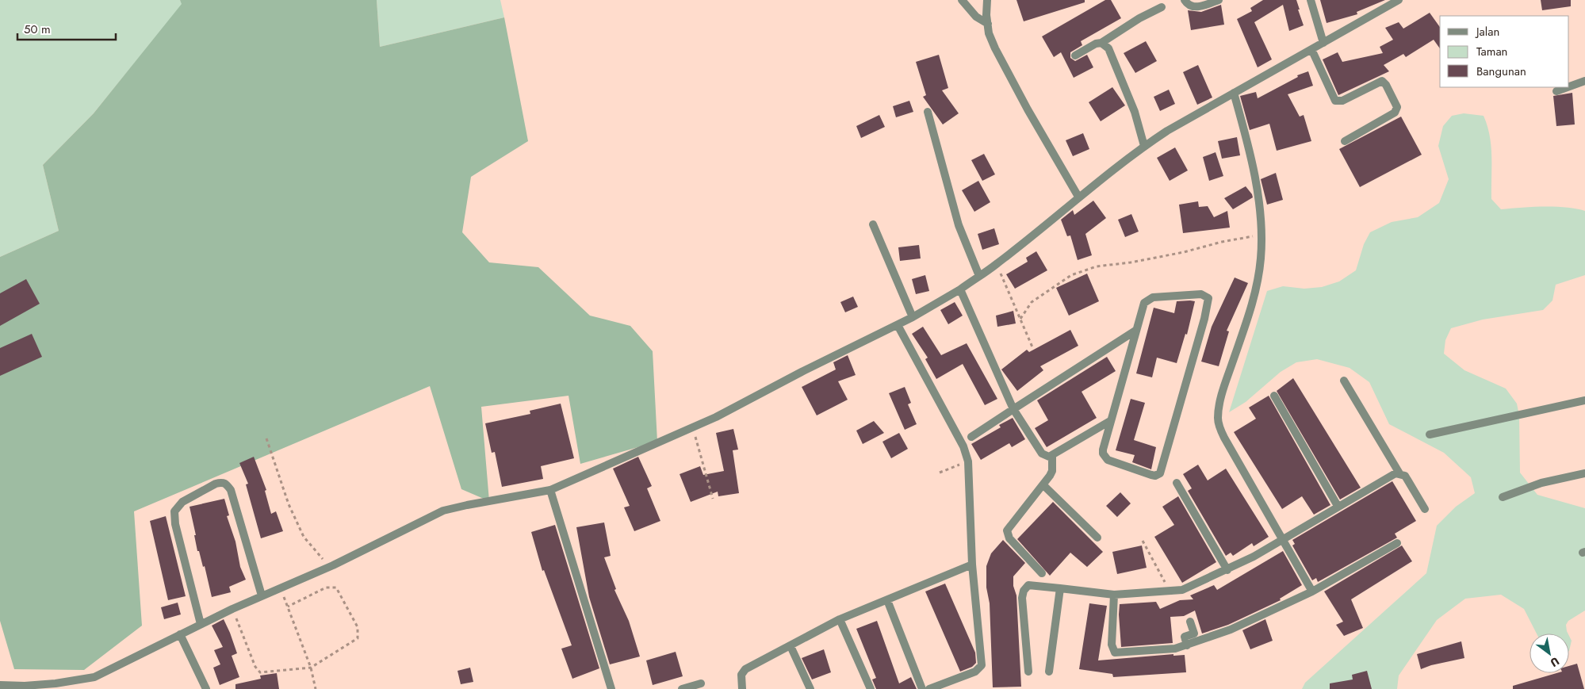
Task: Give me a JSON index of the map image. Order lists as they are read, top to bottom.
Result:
{
  "legend": ["Jalan", "Taman", "Bangunan"],
  "scale_bar": "50 m",
  "north": "bottom right"
}
